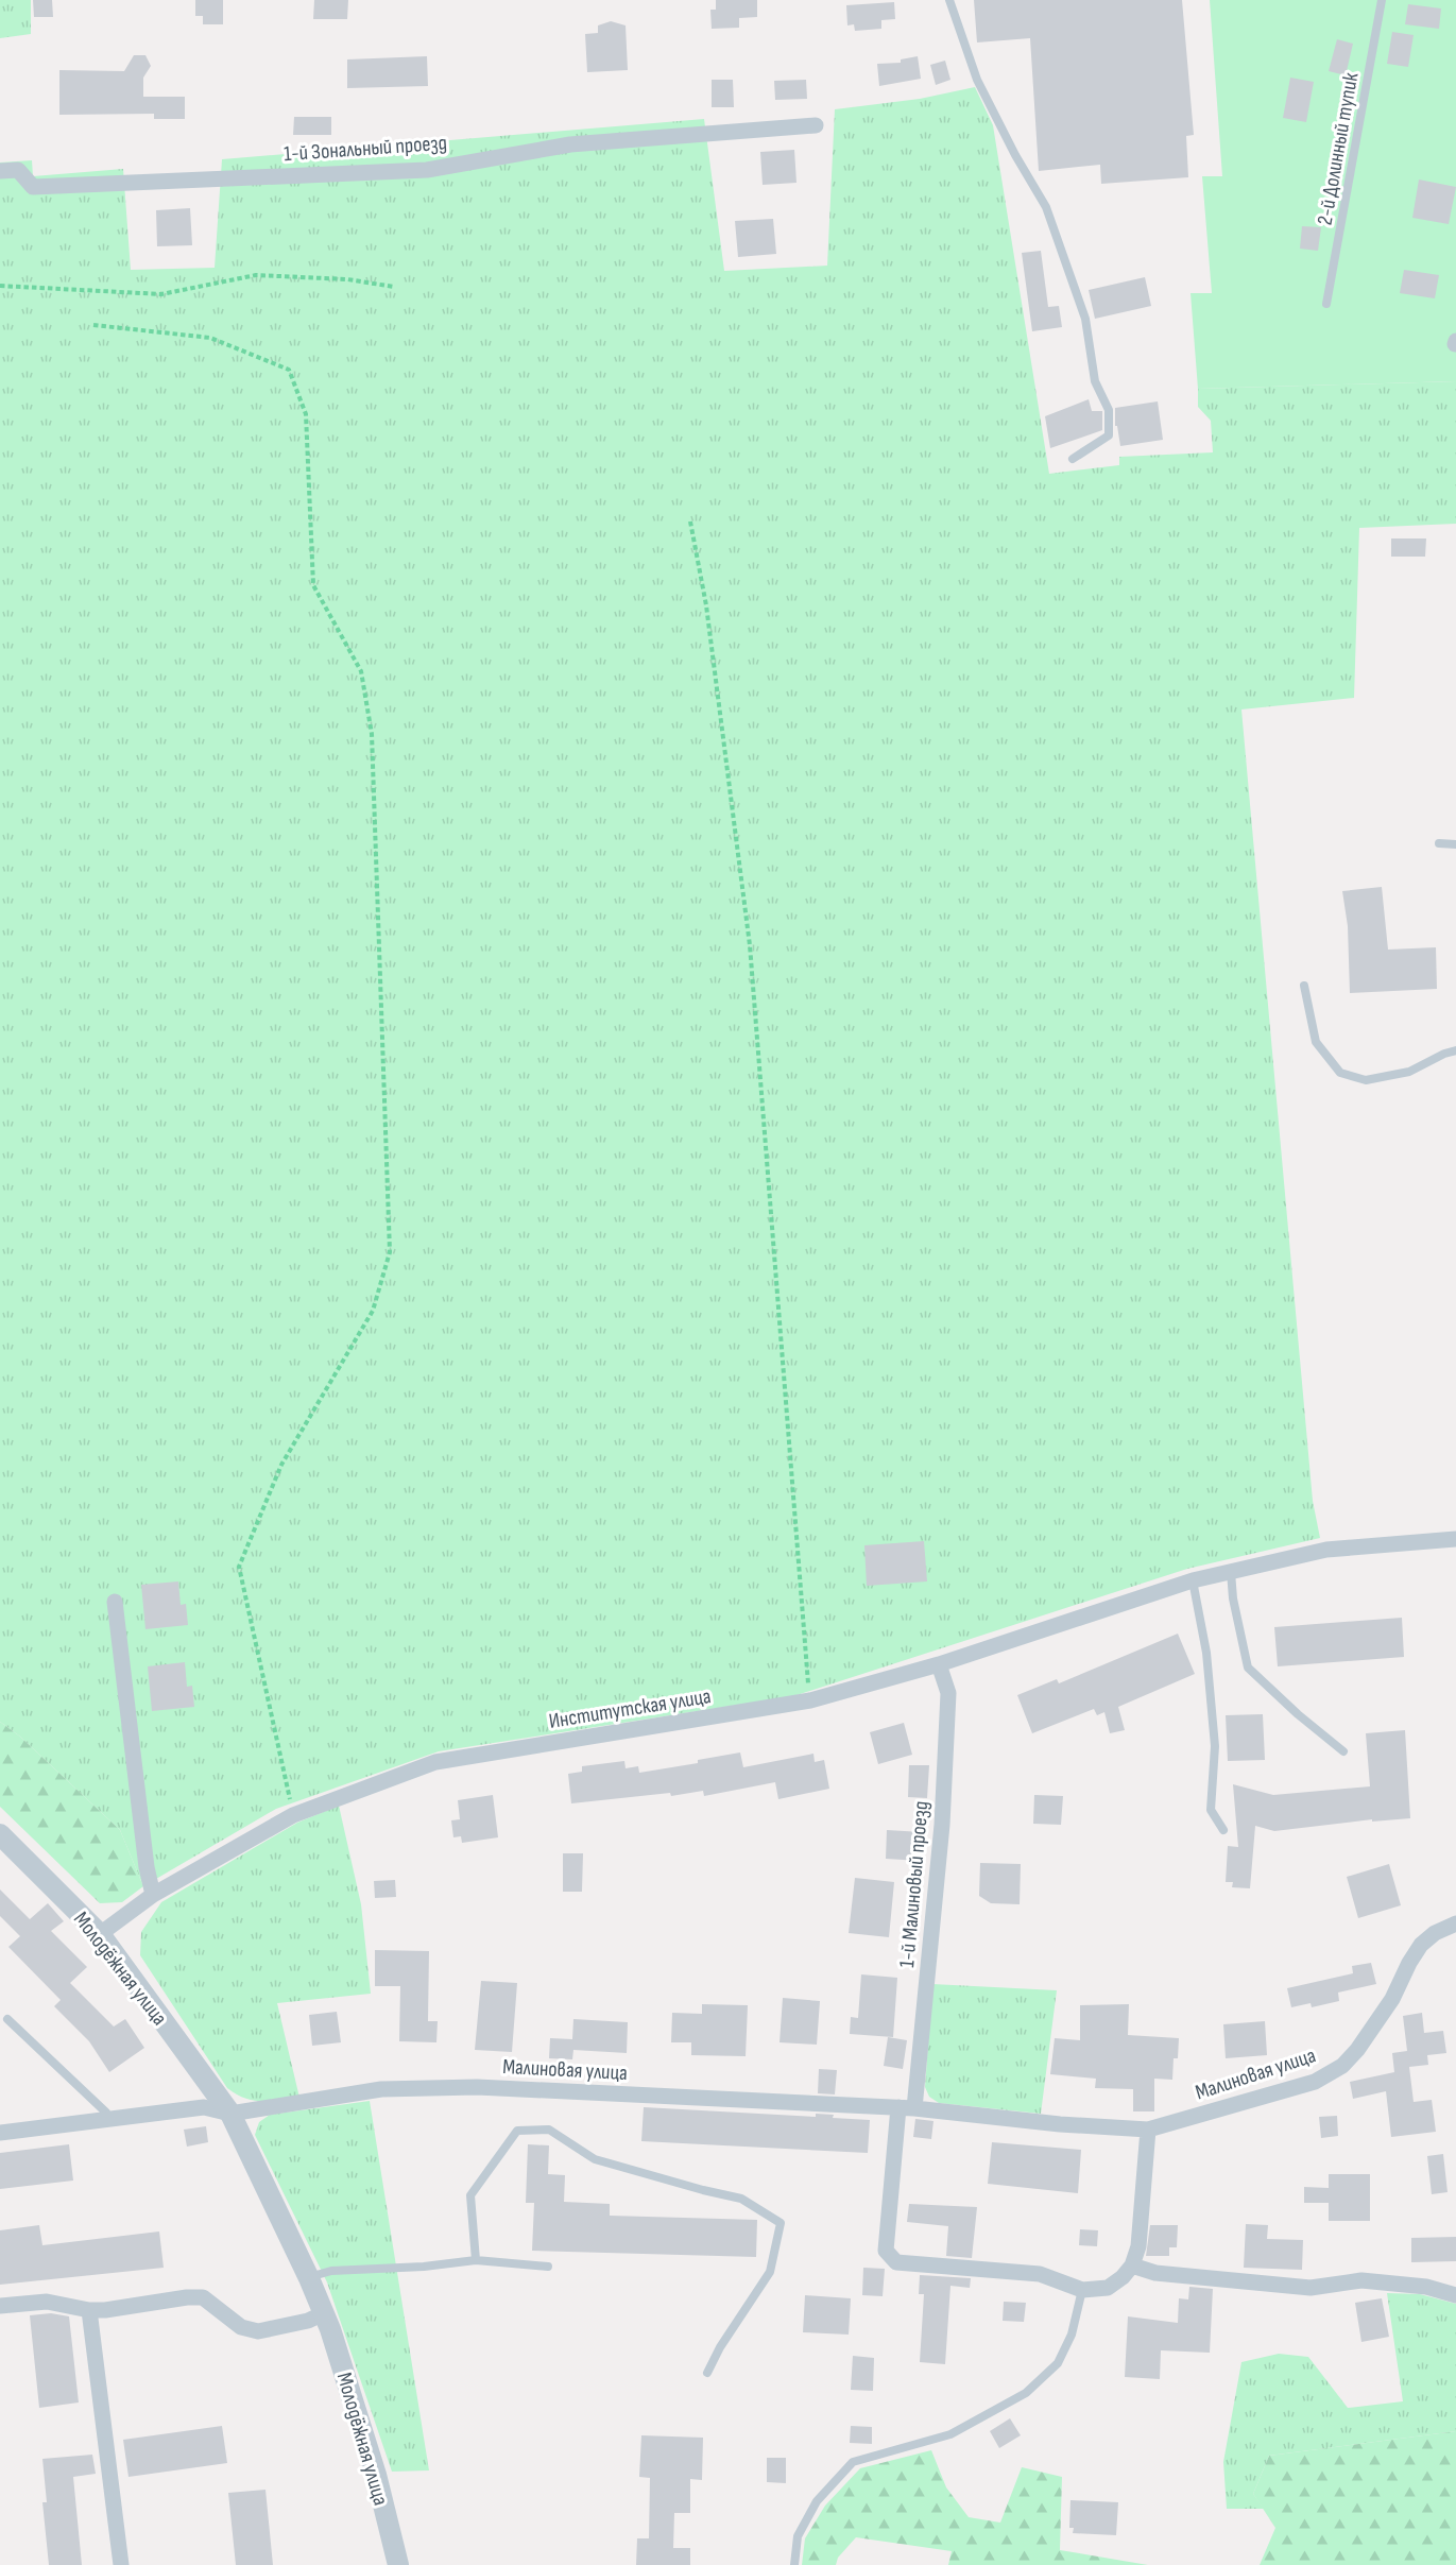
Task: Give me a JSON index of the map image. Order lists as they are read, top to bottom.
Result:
{
  "streets": {
    "street": [
      "1-й Зональный проезд",
      "Институтская улица",
      "1-й Малиновый проезд",
      "Молодёжная улица",
      "Малиновая улица"
    ],
    "lane": ["2-й Долинный тупик"]
  },
  "crossings": [
    ["Институтская улица", "1-й Малиновый проезд"],
    ["Институтская улица", "Молодёжная улица"],
    ["1-й Малиновый проезд", "Малиновая улица"],
    ["Молодёжная улица", "Малиновая улица"]
  ]
}
